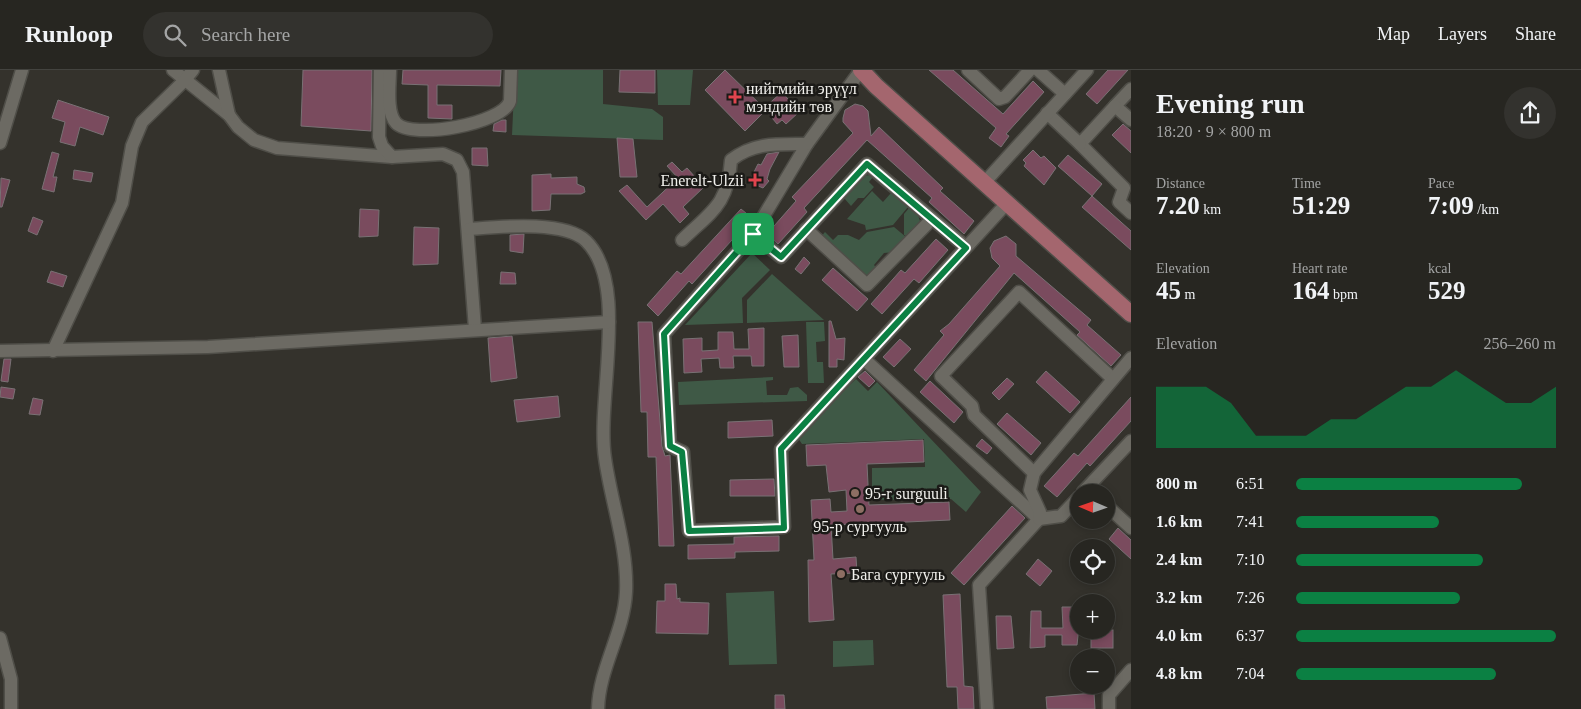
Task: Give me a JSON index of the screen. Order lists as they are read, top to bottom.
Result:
{
  "places": {
    "health": ["нийгмийн эрүүл мэндийн төв", "Enerelt-Ulzii"],
    "other": ["95-r surguuli", "95-р сургууль", "Бага сургууль"]
  },
  "north": "left",
  "page": {
    "header": "Runloop",
    "search": "Search here",
    "nav": ["Map", "Layers", "Share"],
    "heading": ["Evening run", "18:20 · 9 × 800 m"],
    "stats": [
      ["Distance", "7.20 km"],
      ["Time", "51:29"],
      ["Pace", "7:09 /km"],
      ["Elevation", "45 m"],
      ["Heart rate", "164 bpm"],
      ["kcal", "529"]
    ],
    "chart": ["Elevation", "256–260 m"],
    "list": [
      {
        "name": "800 m",
        "note": "6:51"
      },
      {
        "name": "1.6 km",
        "note": "7:41"
      },
      {
        "name": "2.4 km",
        "note": "7:10"
      },
      {
        "name": "3.2 km",
        "note": "7:26"
      },
      {
        "name": "4.0 km",
        "note": "6:37"
      },
      {
        "name": "4.8 km",
        "note": "7:04"
      }
    ],
    "map_buttons": ["+", "−"]
  }
}
